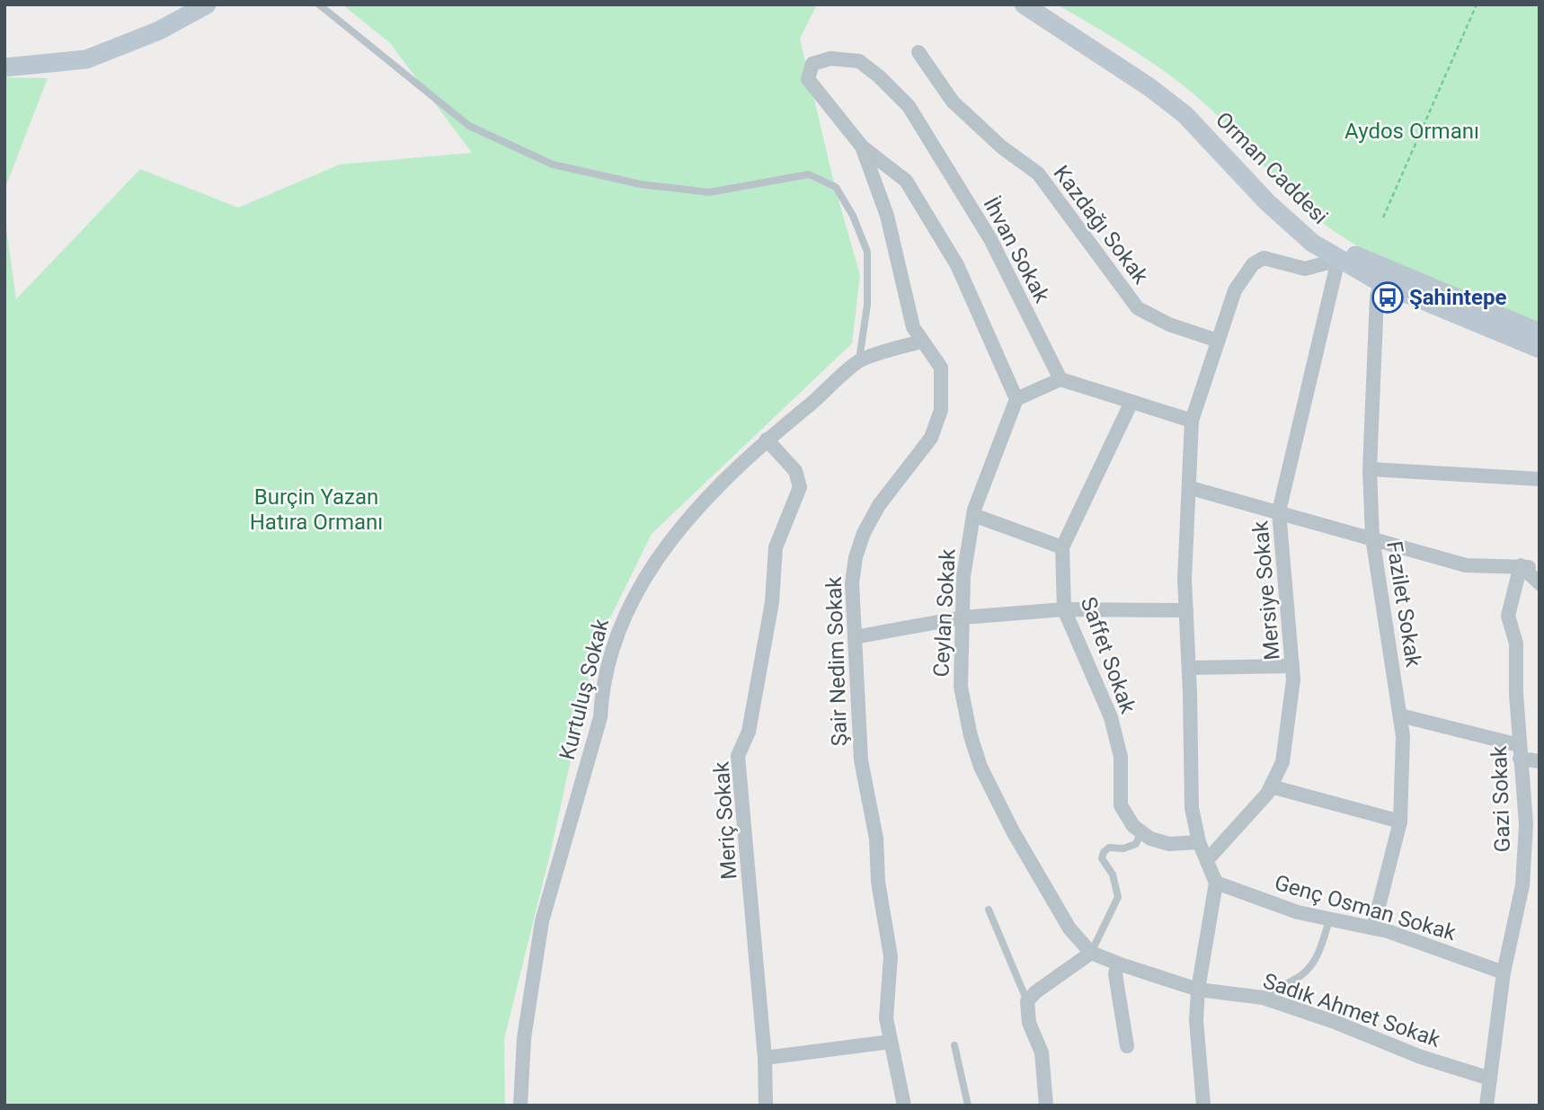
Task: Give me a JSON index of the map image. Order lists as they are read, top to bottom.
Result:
{
  "streets": {
    "street": [
      "Orman Caddesi",
      "Kazdağı Sokak",
      "İhvan Sokak",
      "Mersiye Sokak",
      "Fazilet Sokak",
      "Ceylan Sokak",
      "Saffet Sokak",
      "Şair Nedim Sokak",
      "Kurtuluş Sokak",
      "Gazi Sokak",
      "Meriç Sokak",
      "Genç Osman Sokak",
      "Sadık Ahmet Sokak"
    ]
  },
  "crossings": [
    ["Orman Caddesi", "Mersiye Sokak"],
    ["Orman Caddesi", "Fazilet Sokak"],
    ["İhvan Sokak", "Şair Nedim Sokak"],
    ["Fazilet Sokak", "Genç Osman Sokak"],
    ["Ceylan Sokak", "Sadık Ahmet Sokak"],
    ["Şair Nedim Sokak", "Kurtuluş Sokak"],
    ["Kurtuluş Sokak", "Meriç Sokak"],
    ["Gazi Sokak", "Genç Osman Sokak"],
    ["Gazi Sokak", "Sadık Ahmet Sokak"]
  ],
  "parks": ["Aydos Ormanı", "Burçin Yazan Hatıra Ormanı"],
  "places": {
    "bus stop": ["Şahintepe"]
  }
}
